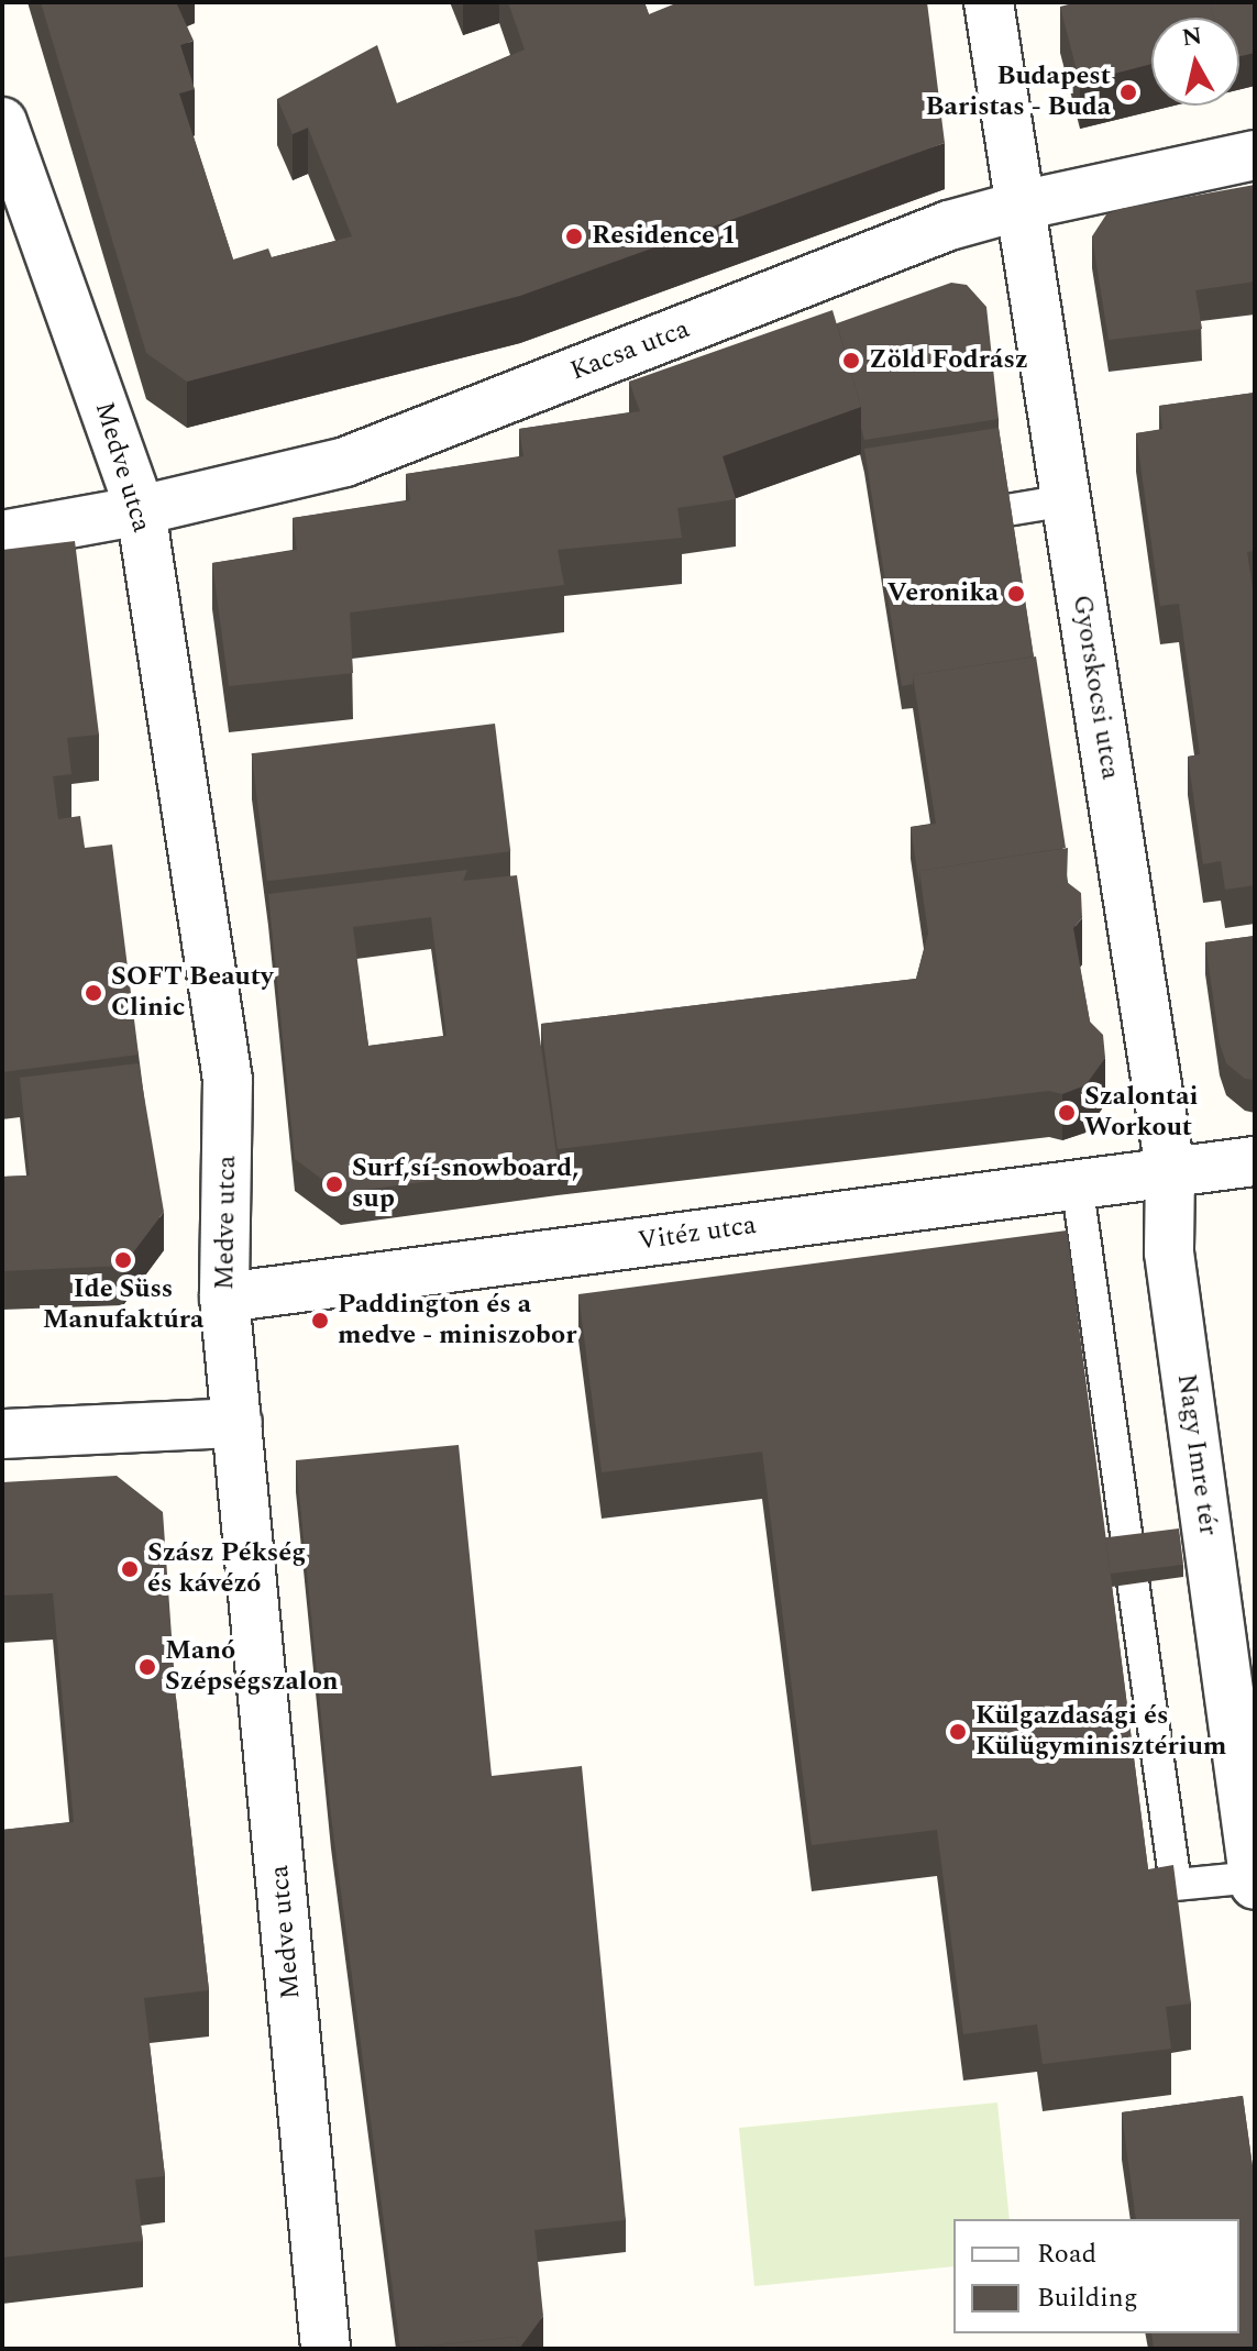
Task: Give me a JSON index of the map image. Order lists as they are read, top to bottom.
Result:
{
  "streets": {
    "street": [
      "Kacsa utca",
      "Medve utca",
      "Gyorskocsi utca",
      "Vitéz utca",
      "Nagy Imre tér"
    ]
  },
  "crossings": [
    ["Kacsa utca", "Medve utca"],
    ["Kacsa utca", "Gyorskocsi utca"],
    ["Medve utca", "Vitéz utca"],
    ["Gyorskocsi utca", "Vitéz utca"],
    ["Gyorskocsi utca", "Nagy Imre tér"],
    ["Vitéz utca", "Nagy Imre tér"]
  ],
  "places": [
    "Budapest Baristas - Buda",
    "Residence 1",
    "Zöld Fodrász",
    "Veronika",
    "SOFT Beauty Clinic",
    "Szalontai Workout",
    "Surf,sí-snowboard, sup",
    "Ide Süss Manufaktúra",
    "Paddington és a medve - miniszobor",
    "Szász Pékség és kávézó",
    "Manó Szépségszalon",
    "Külgazdasági és Külügyminisztérium"
  ],
  "legend": ["Road", "Building"],
  "north": "top"
}
